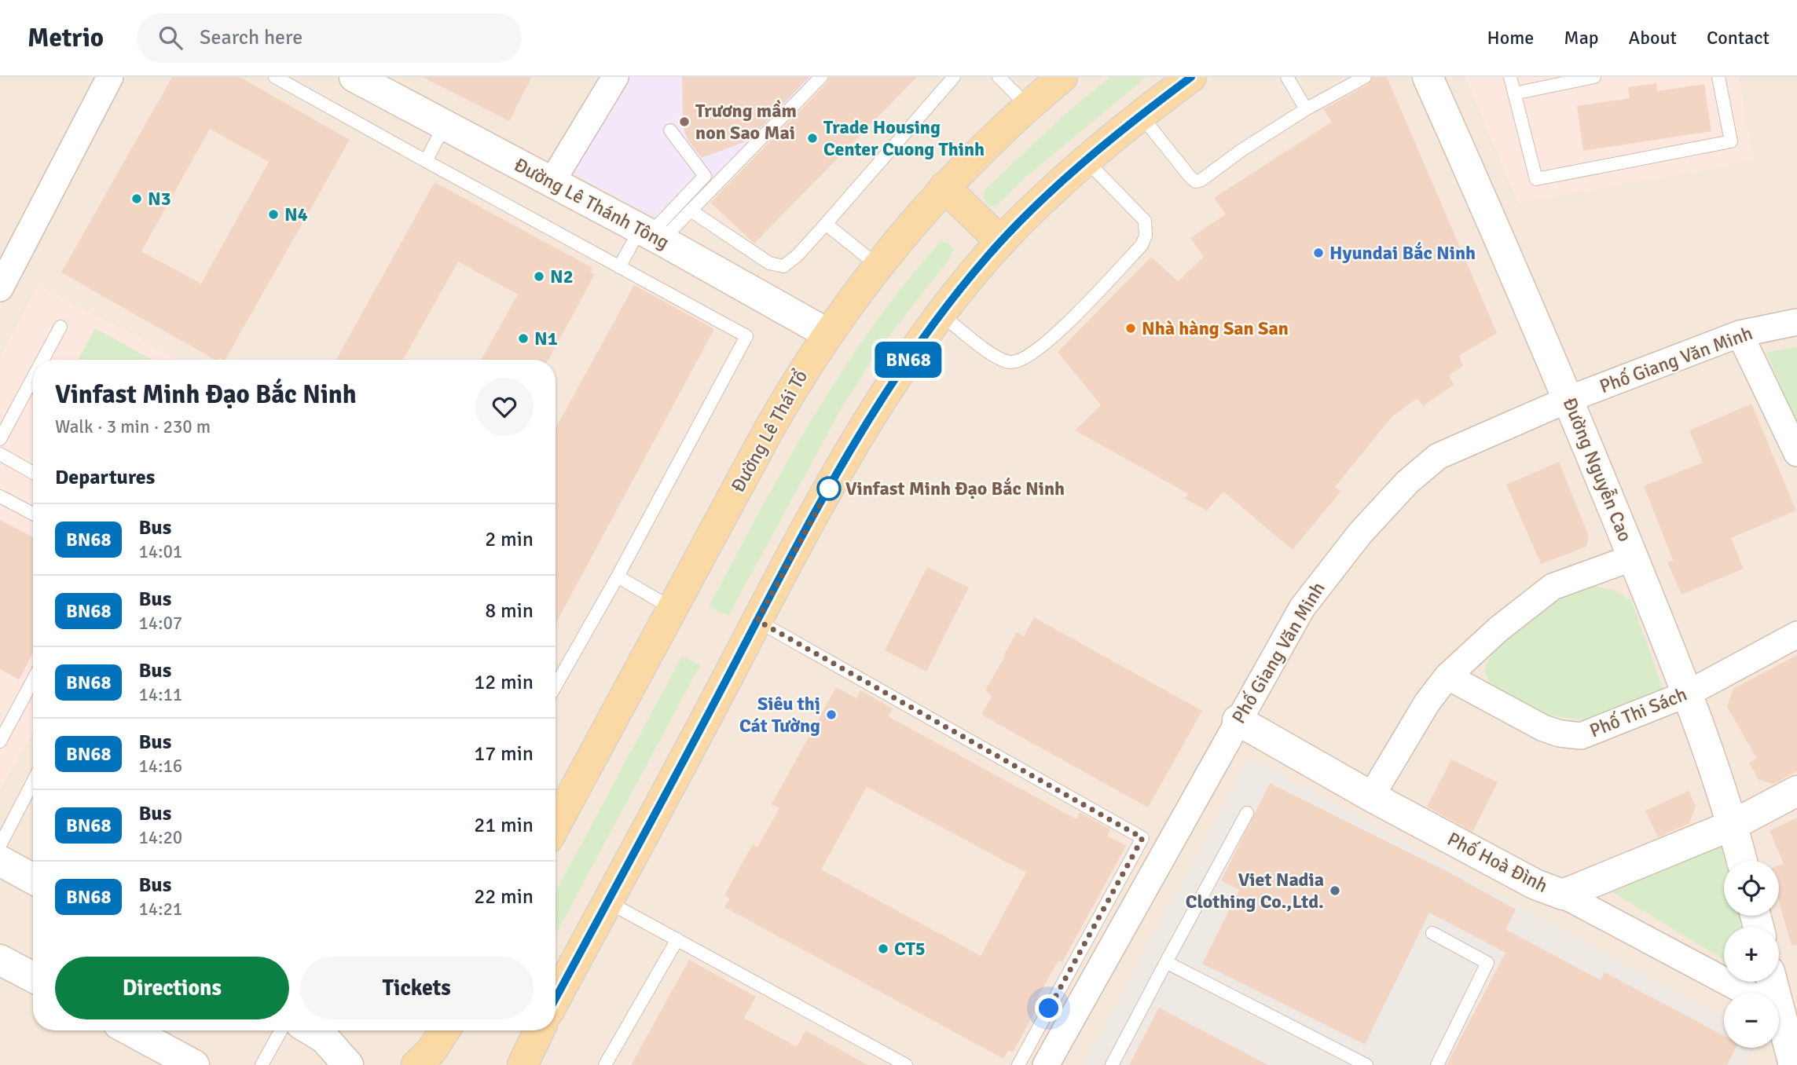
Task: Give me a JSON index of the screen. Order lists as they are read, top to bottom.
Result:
{
  "streets": {
    "main road": [
      "Đường Lê Thánh Tông",
      "Đường Lê Thái Tổ",
      "Đường Nguyễn Cao",
      "Phố Hoà Đình"
    ],
    "street": ["Phố Giang Văn Minh", "Phố Thi Sách"]
  },
  "crossings": [
    ["Đường Lê Thánh Tông", "Đường Lê Thái Tổ"],
    ["Phố Giang Văn Minh", "Đường Nguyễn Cao"],
    ["Phố Giang Văn Minh", "Phố Hoà Đình"],
    ["Đường Nguyễn Cao", "Phố Thi Sách"],
    ["Đường Nguyễn Cao", "Phố Hoà Đình"]
  ],
  "places": [
    "Trương mầm non Sao Mai",
    "Trade Housing Center Cuong Thinh",
    "N3",
    "N4",
    "Hyundai Bắc Ninh",
    "N2",
    "Nhà hàng San San",
    "N1",
    "Vinfast Minh Đạo Bắc Ninh",
    "Siêu thị Cát Tường",
    "Viet Nadia Clothing Co.,Ltd.",
    "CT5"
  ],
  "lines": ["bus line BN68"],
  "page": {
    "header": "Metrio",
    "search": "Search here",
    "nav": [
      "Home",
      "Map",
      "About",
      "Contact"
    ],
    "on_map": "BN68",
    "heading": [
      ["Vinfast Minh Đạo Bắc Ninh", "Walk · 3 min · 230 m"],
      "Departures"
    ],
    "list": [
      {
        "mark": "BN68",
        "name": "Bus",
        "note": "14:01",
        "value": "2 min"
      },
      {
        "mark": "BN68",
        "name": "Bus",
        "note": "14:07",
        "value": "8 min"
      },
      {
        "mark": "BN68",
        "name": "Bus",
        "note": "14:11",
        "value": "12 min"
      },
      {
        "mark": "BN68",
        "name": "Bus",
        "note": "14:16",
        "value": "17 min"
      },
      {
        "mark": "BN68",
        "name": "Bus",
        "note": "14:20",
        "value": "21 min"
      },
      {
        "mark": "BN68",
        "name": "Bus",
        "note": "14:21",
        "value": "22 min"
      }
    ],
    "map_buttons": ["+", "−"],
    "buttons": ["Directions", "Tickets"]
  }
}
